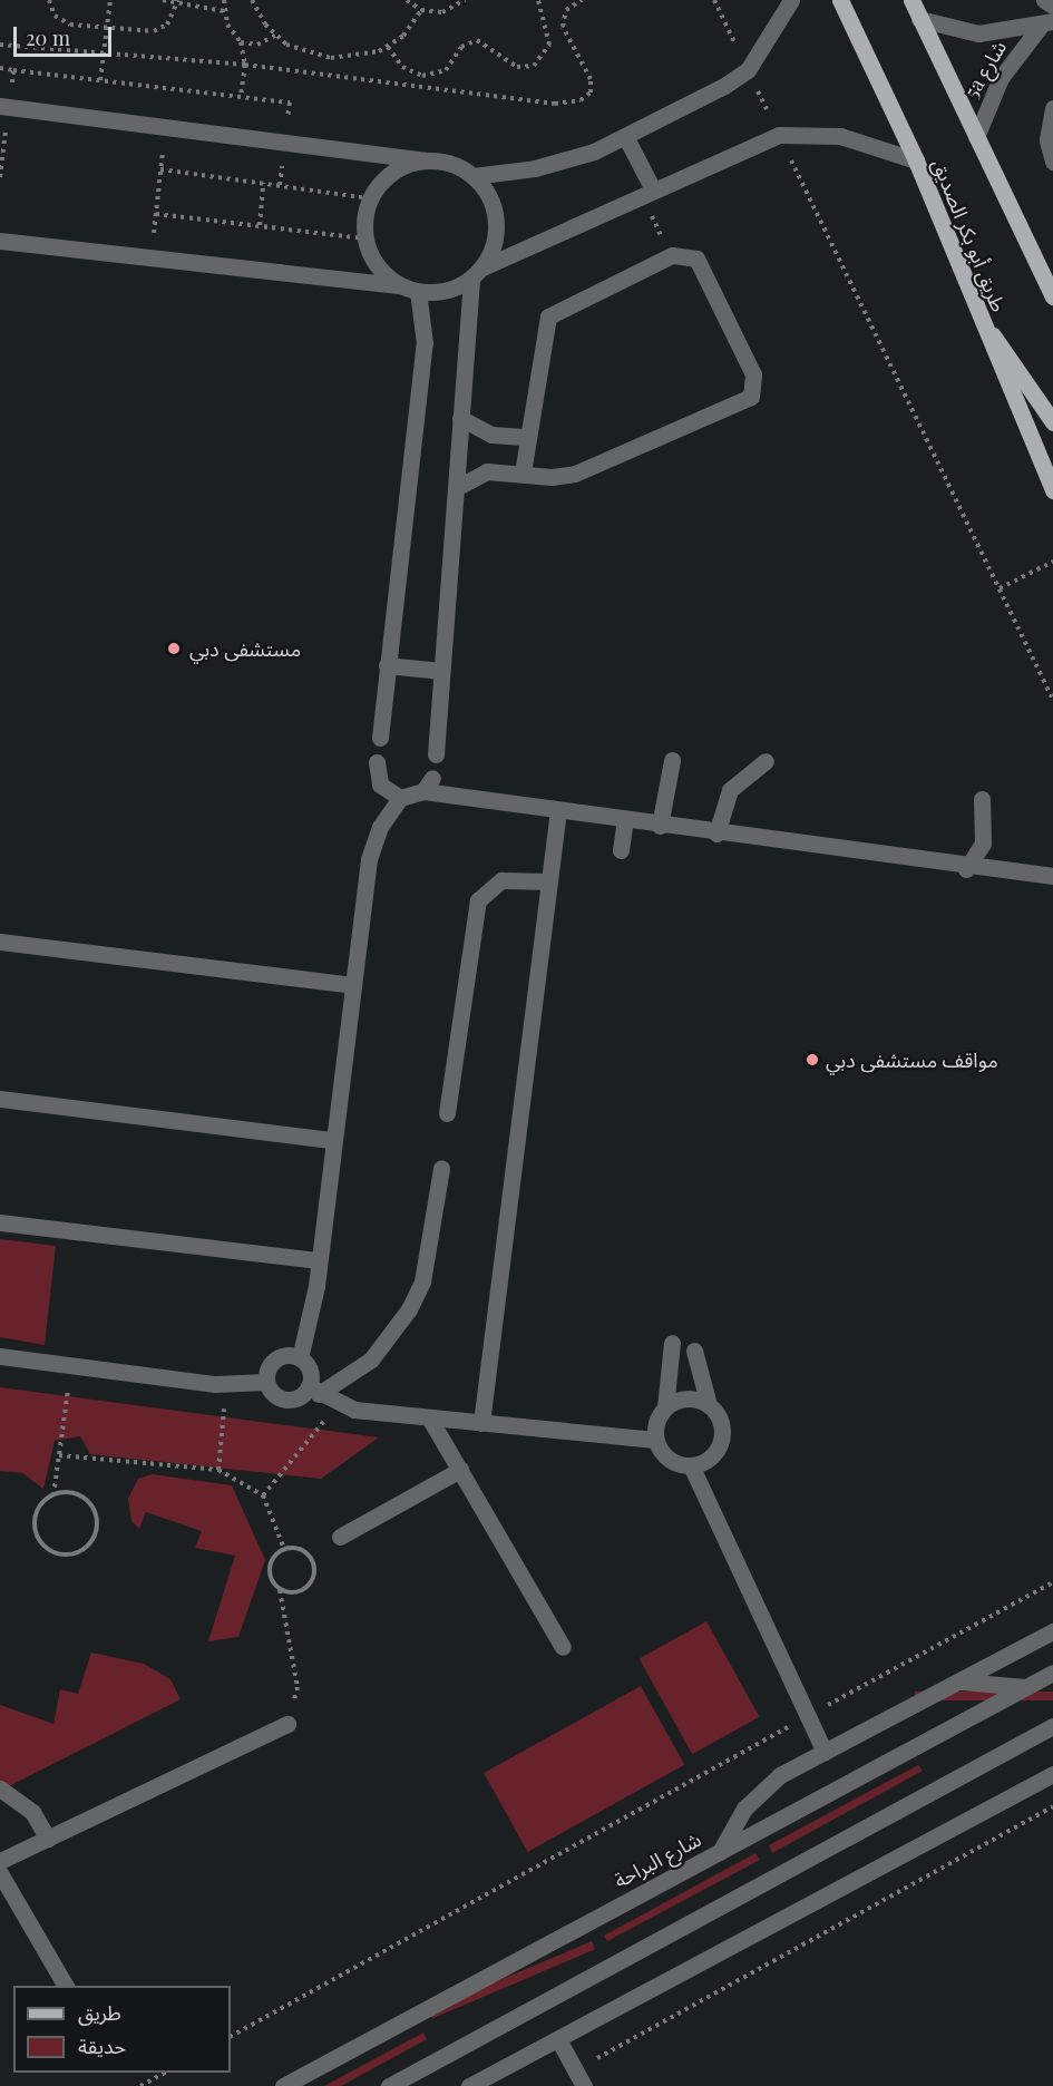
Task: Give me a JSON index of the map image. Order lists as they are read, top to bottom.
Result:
{
  "streets": {
    "main road": ["طريق أبو بكر الصديق"],
    "street": ["5a شارع", "شارع البراحة"]
  },
  "places": ["مستشفى دبي", "مواقف مستشفى دبي"],
  "legend": ["طريق", "حديقة"],
  "scale_bar": "20 m"
}
